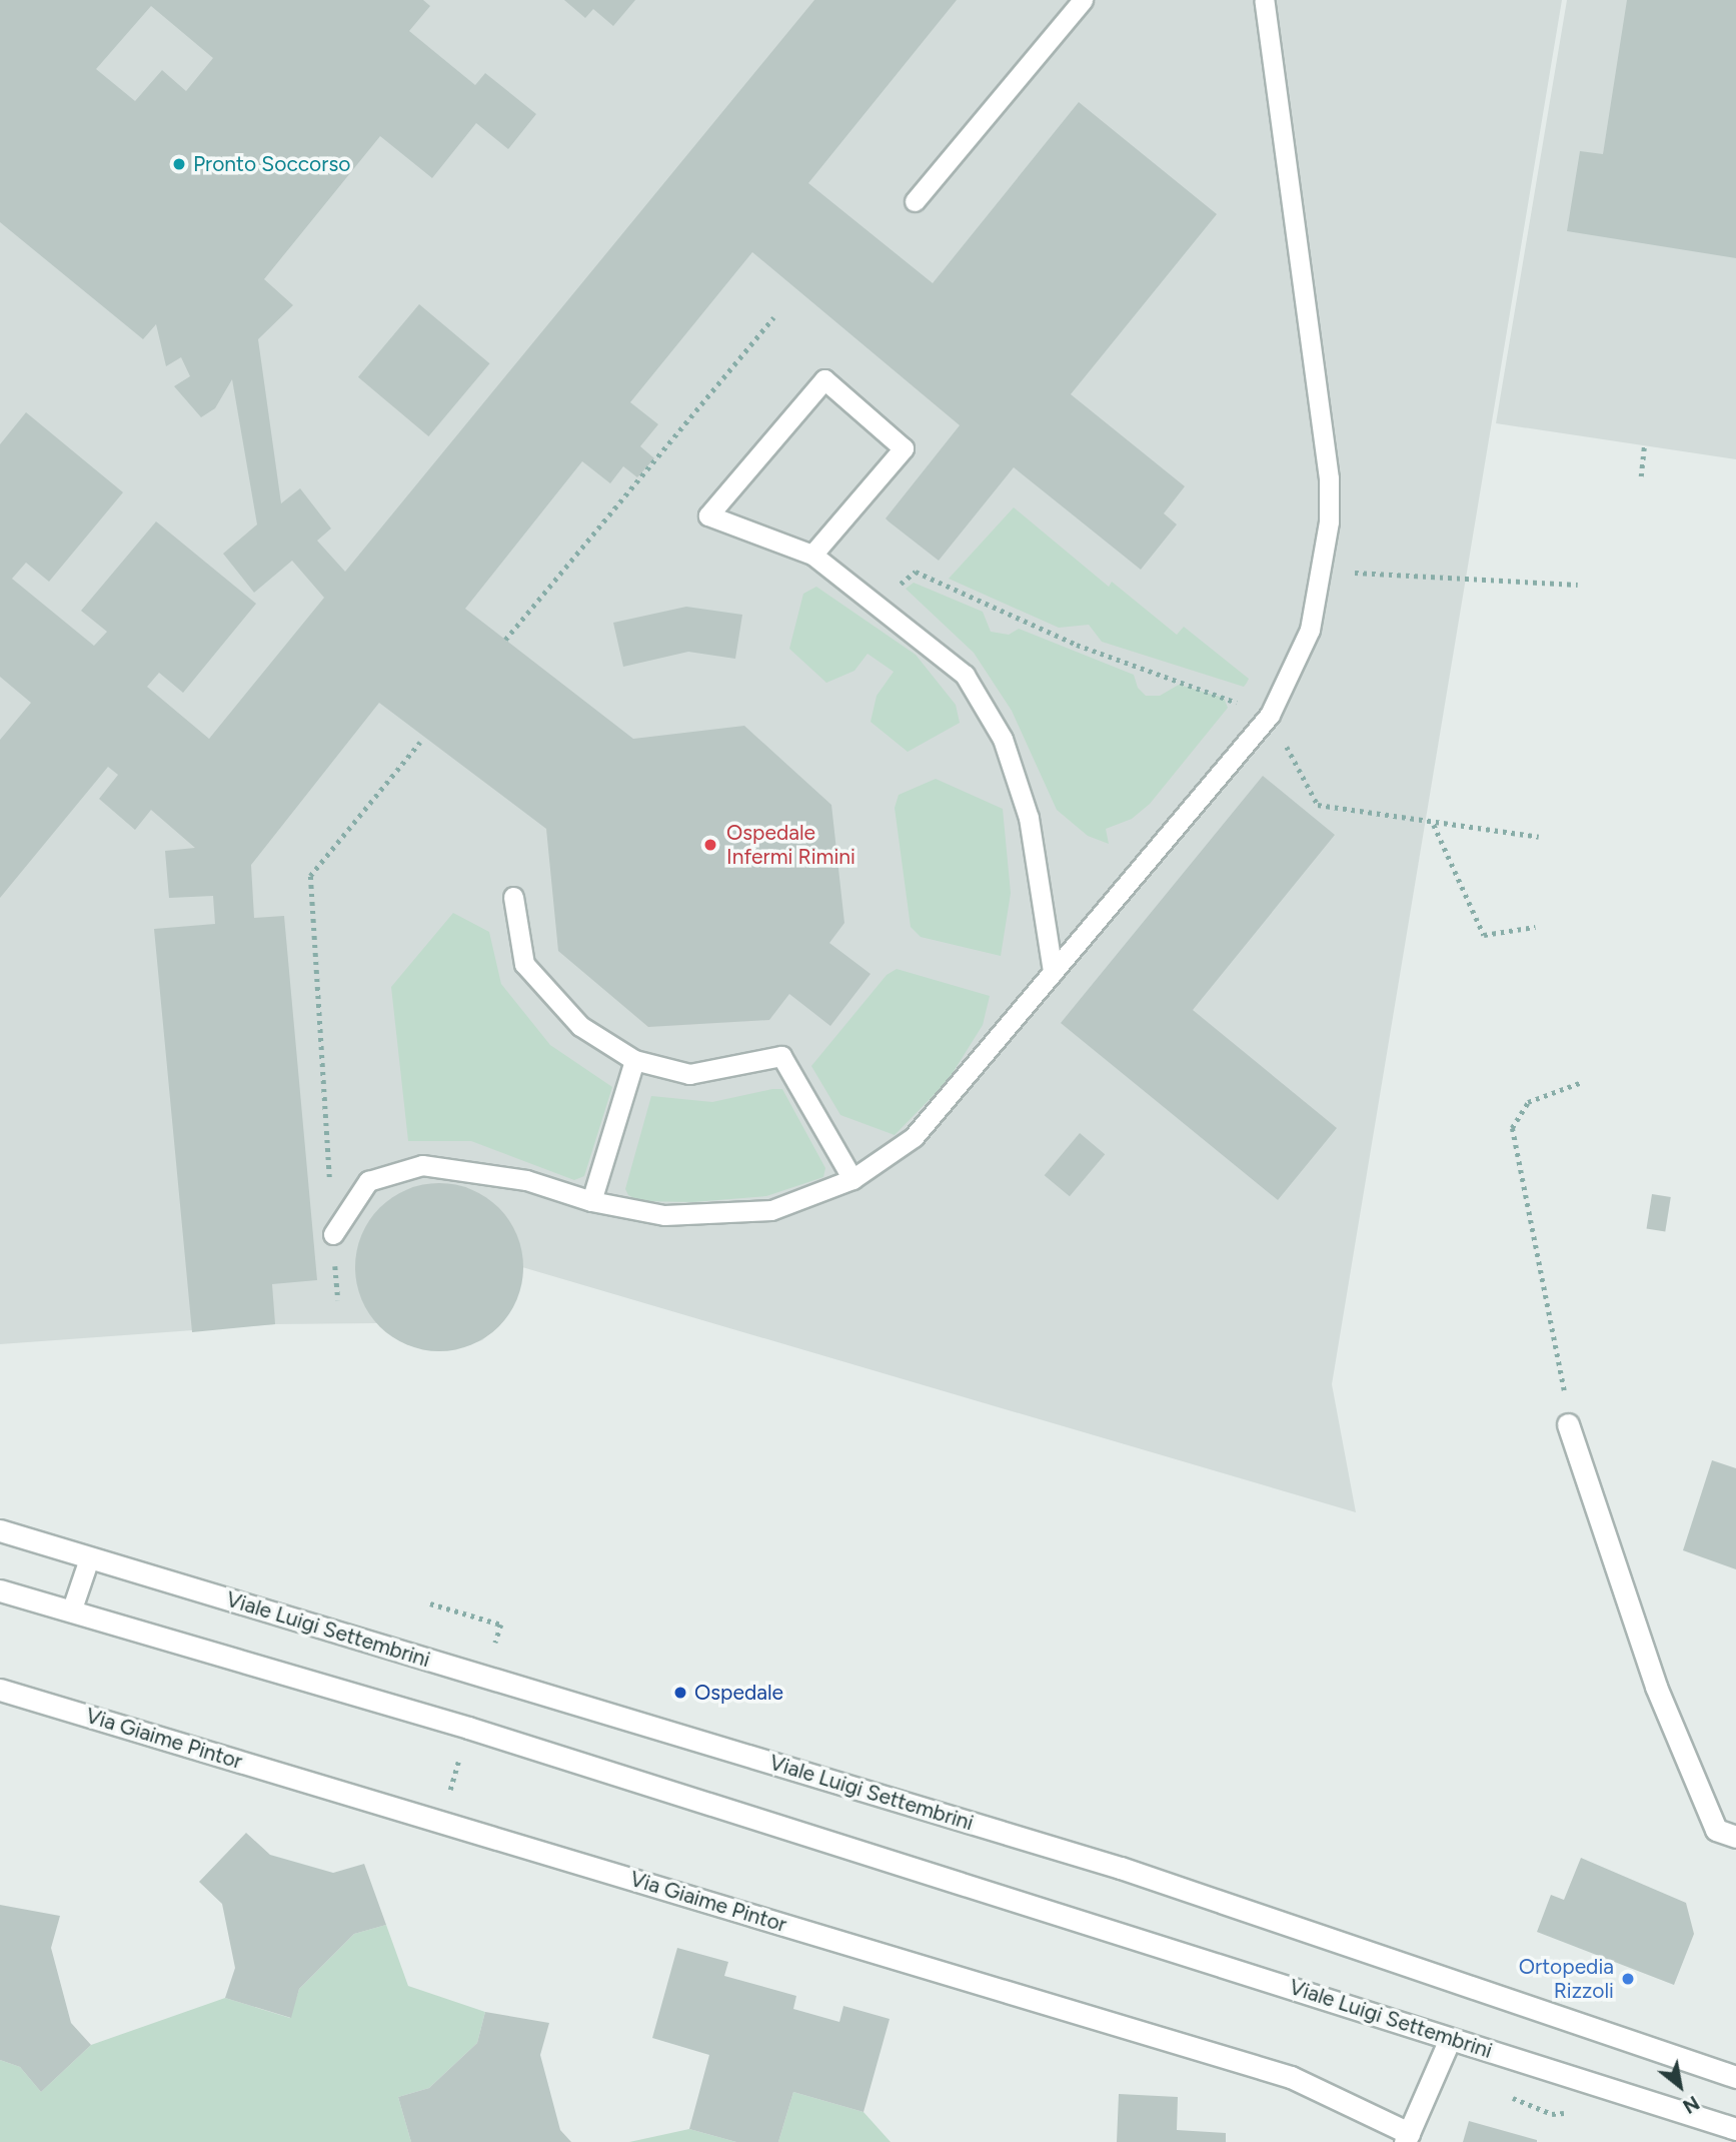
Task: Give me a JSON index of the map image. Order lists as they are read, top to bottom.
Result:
{
  "streets": {
    "main road": ["Viale Luigi Settembrini", "Via Giaime Pintor"]
  },
  "places": [
    "Pronto Soccorso",
    "Ospedale Infermi Rimini",
    "Ospedale",
    "Ortopedia Rizzoli"
  ],
  "north": "bottom right"
}
